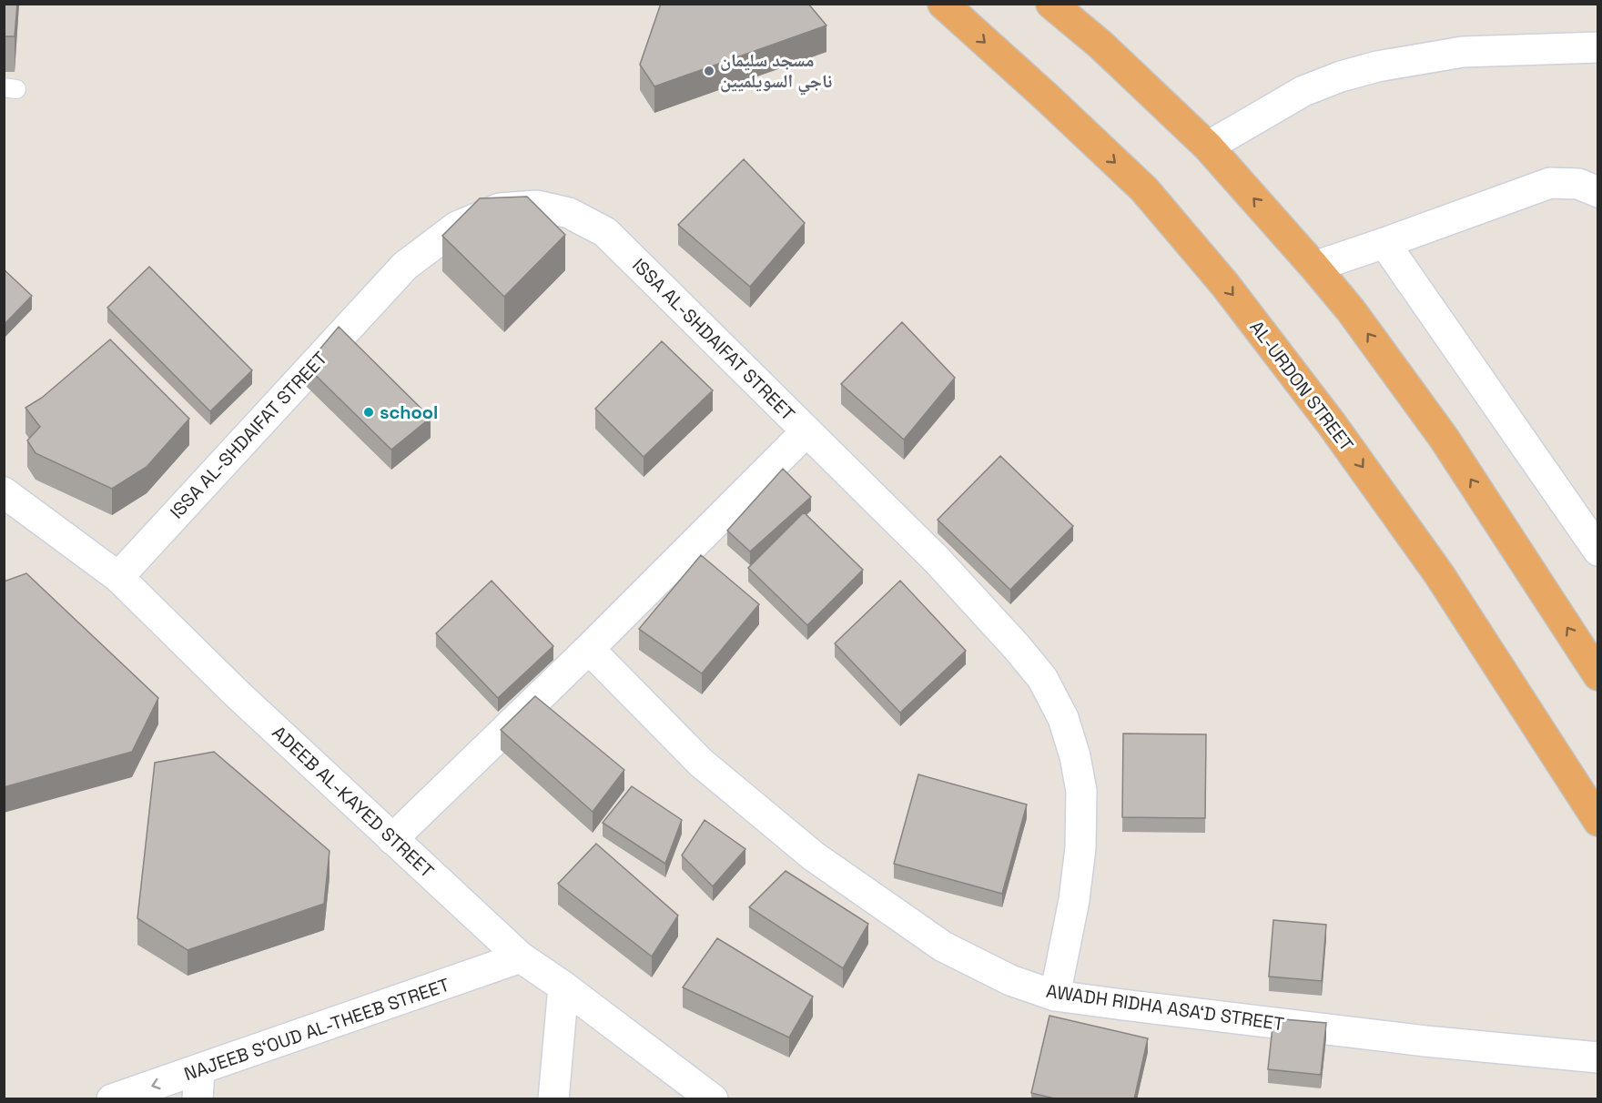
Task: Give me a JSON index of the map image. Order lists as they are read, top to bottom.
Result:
{
  "streets": {
    "highway": ["AL-URDON STREET"],
    "street": [
      "ISSA AL-SHDAIFAT STREET",
      "ADEEB AL-KAYED STREET",
      "AWADH RIDHA ASA‘D STREET",
      "NAJEEB S‘OUD AL-THEEB STREET"
    ]
  },
  "crossings": [
    ["ISSA AL-SHDAIFAT STREET", "ADEEB AL-KAYED STREET"],
    ["ISSA AL-SHDAIFAT STREET", "AWADH RIDHA ASA‘D STREET"],
    ["ADEEB AL-KAYED STREET", "NAJEEB S‘OUD AL-THEEB STREET"]
  ],
  "places": ["مسجد سليمان ناجي السويلميين", "school"]
}
